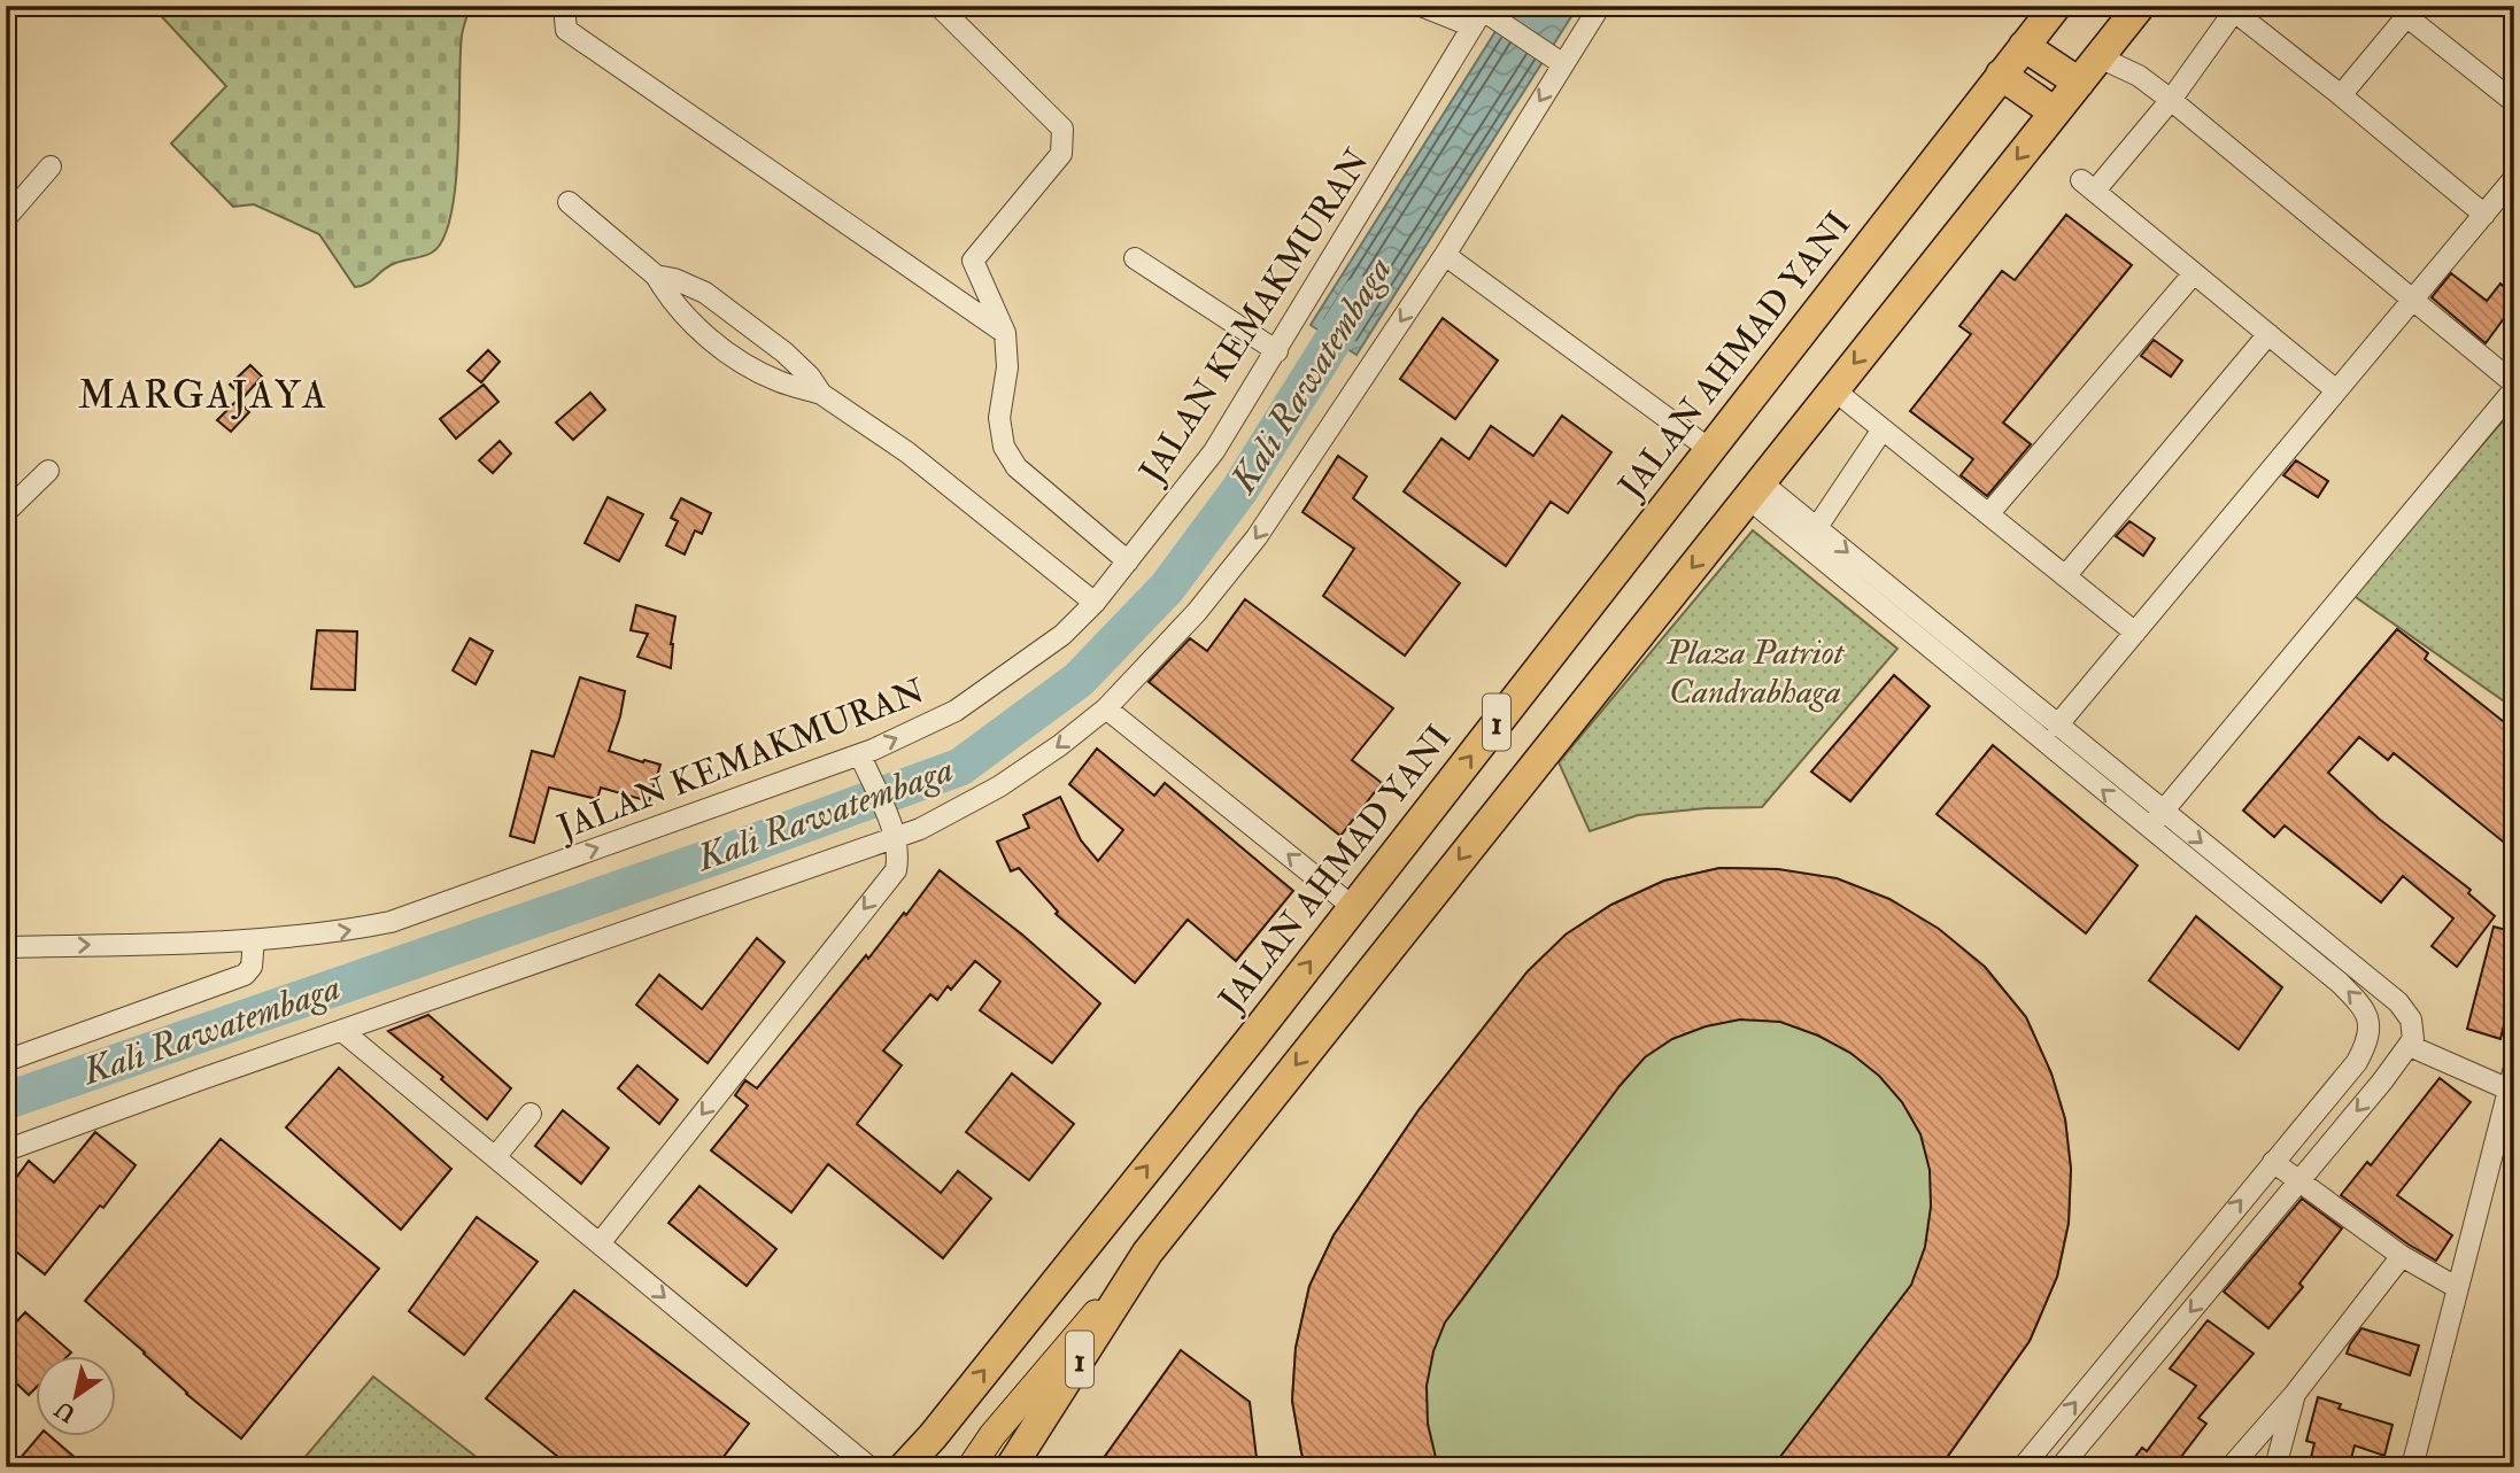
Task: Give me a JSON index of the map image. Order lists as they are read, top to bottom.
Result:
{
  "streets": {
    "highway": ["JALAN AHMAD YANI", "1"],
    "street": ["JALAN KEMAKMURAN"]
  },
  "districts": ["MARGAJAYA"],
  "water": ["Kali Rawatembaga"],
  "parks": ["Plaza Patriot Candrabhaga"],
  "north": "bottom left"
}
